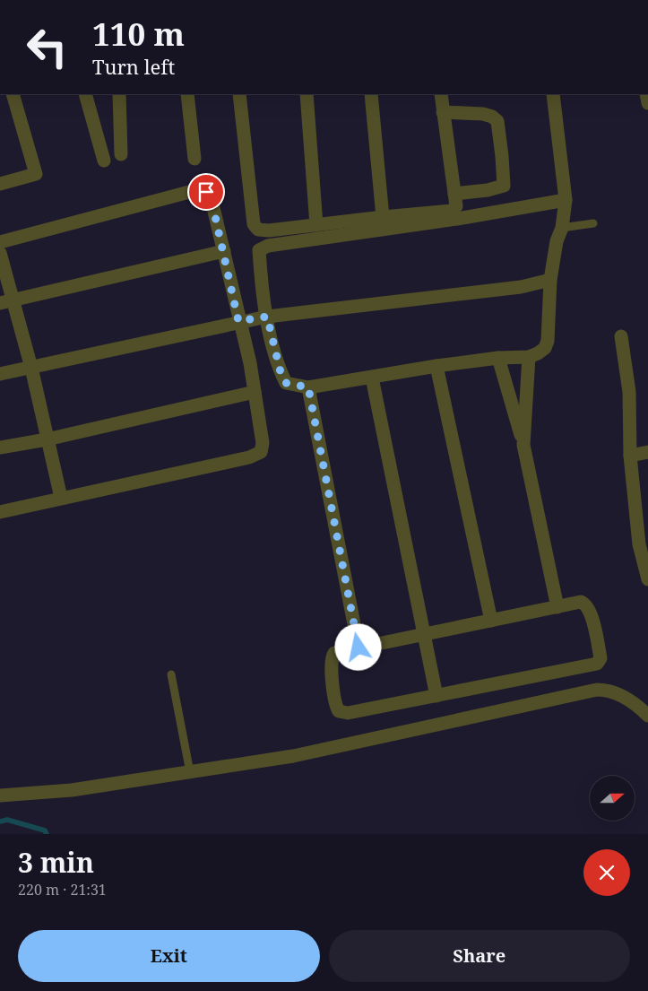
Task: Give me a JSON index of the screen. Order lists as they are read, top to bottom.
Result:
{
  "north": "right",
  "page": {
    "turn": ["110 m", "Turn left"],
    "heading": ["3 min", "220 m · 21:31"],
    "buttons": ["Exit", "Share"]
  }
}
